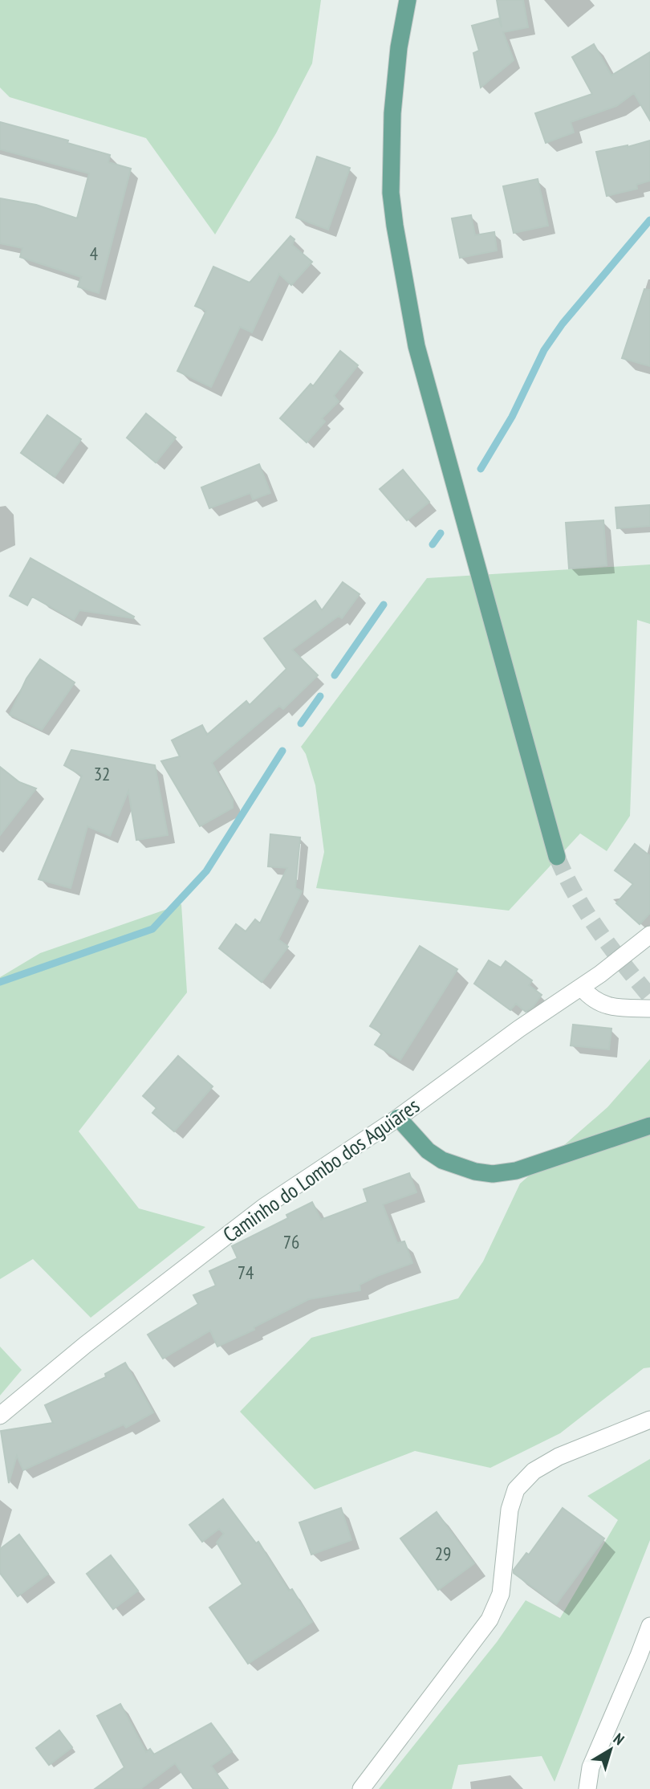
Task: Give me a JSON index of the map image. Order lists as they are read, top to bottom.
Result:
{
  "streets": {
    "street": ["Caminho do Lombo dos Aguiares"]
  },
  "house_numbers": [
    "4",
    "32",
    "76",
    "74",
    "29"
  ],
  "north": "top right"
}
